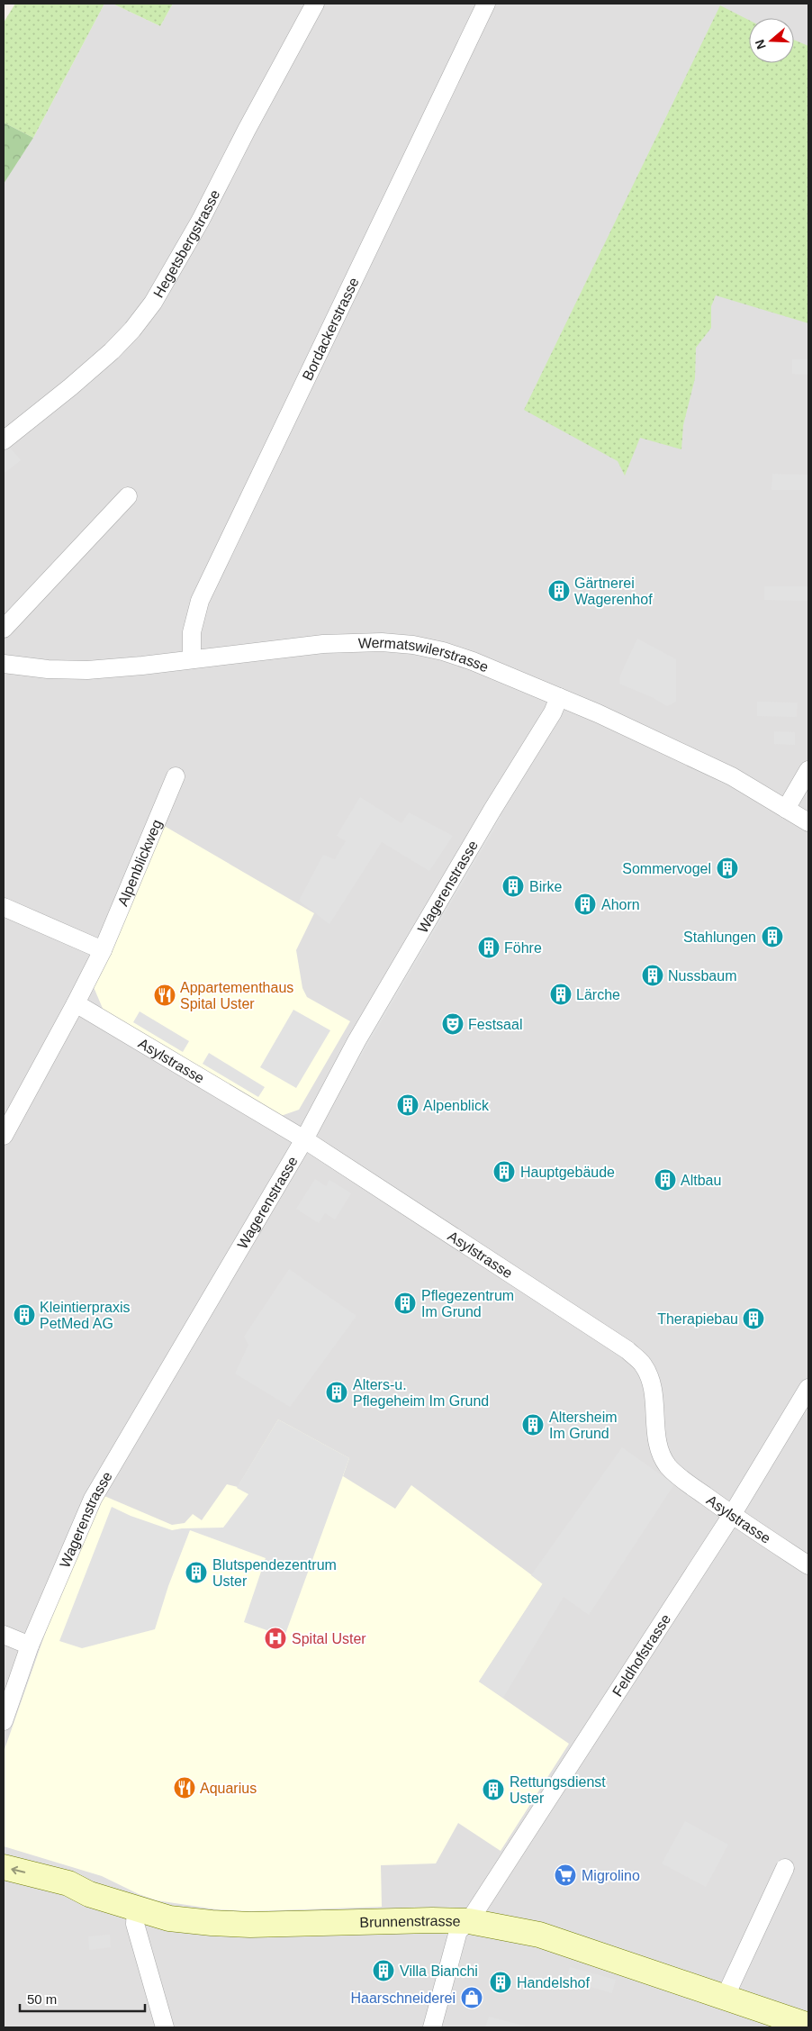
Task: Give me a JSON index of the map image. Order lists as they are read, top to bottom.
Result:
{
  "streets": {
    "main road": ["Brunnenstrasse"],
    "street": [
      "Hegetsbergstrasse",
      "Bordackerstrasse",
      "Wermatswilerstrasse",
      "Alpenblickweg",
      "Wagerenstrasse",
      "Asylstrasse",
      "Feldhofstrasse"
    ]
  },
  "crossings": [
    ["Bordackerstrasse", "Wermatswilerstrasse"],
    ["Wermatswilerstrasse", "Wagerenstrasse"],
    ["Alpenblickweg", "Asylstrasse"],
    ["Wagerenstrasse", "Asylstrasse"],
    ["Asylstrasse", "Feldhofstrasse"],
    ["Feldhofstrasse", "Brunnenstrasse"]
  ],
  "places": {
    "building": [
      "Gärtnerei Wagerenhof",
      "Sommervogel",
      "Birke",
      "Ahorn",
      "Stahlungen",
      "Föhre",
      "Nussbaum",
      "Lärche",
      "Alpenblick",
      "Hauptgebäude",
      "Altbau",
      "Pflegezentrum Im Grund",
      "Kleintierpraxis PetMed AG",
      "Therapiebau",
      "Alters-u. Pflegeheim Im Grund",
      "Altersheim Im Grund",
      "Blutspendezentrum Uster",
      "Rettungsdienst Uster",
      "Villa Bianchi",
      "Handelshof"
    ],
    "restaurant": ["Appartementhaus Spital Uster", "Aquarius"],
    "theatre": ["Festsaal"],
    "hospital": ["Spital Uster"],
    "supermarket": ["Migrolino"],
    "shop": ["Haarschneiderei"]
  },
  "scale_bar": "50 m",
  "north": "left"
}
